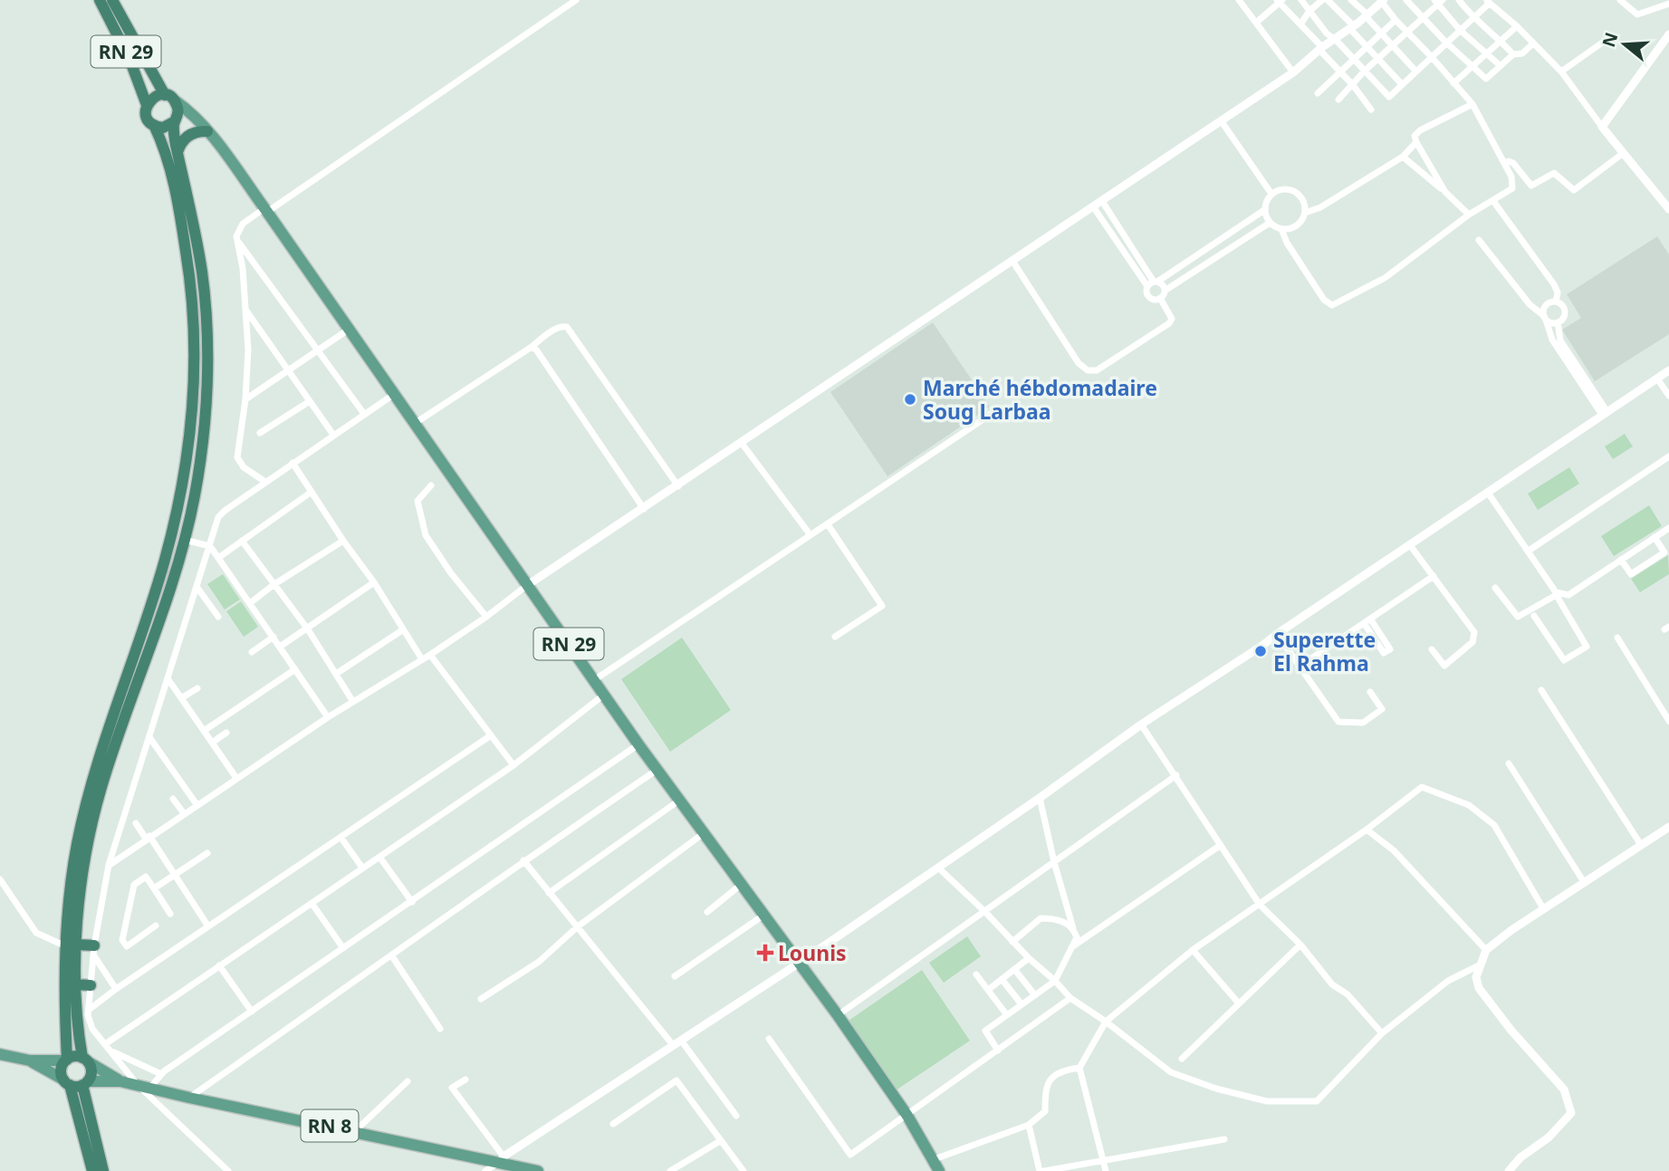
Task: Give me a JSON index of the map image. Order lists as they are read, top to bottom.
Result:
{
  "streets": {
    "highway": ["RN 29"],
    "main road": ["RN 8"]
  },
  "places": {
    "other": ["Marché hébdomadaire Soug Larbaa", "Superette El Rahma"],
    "health": ["Lounis"]
  },
  "north": "left"
}
